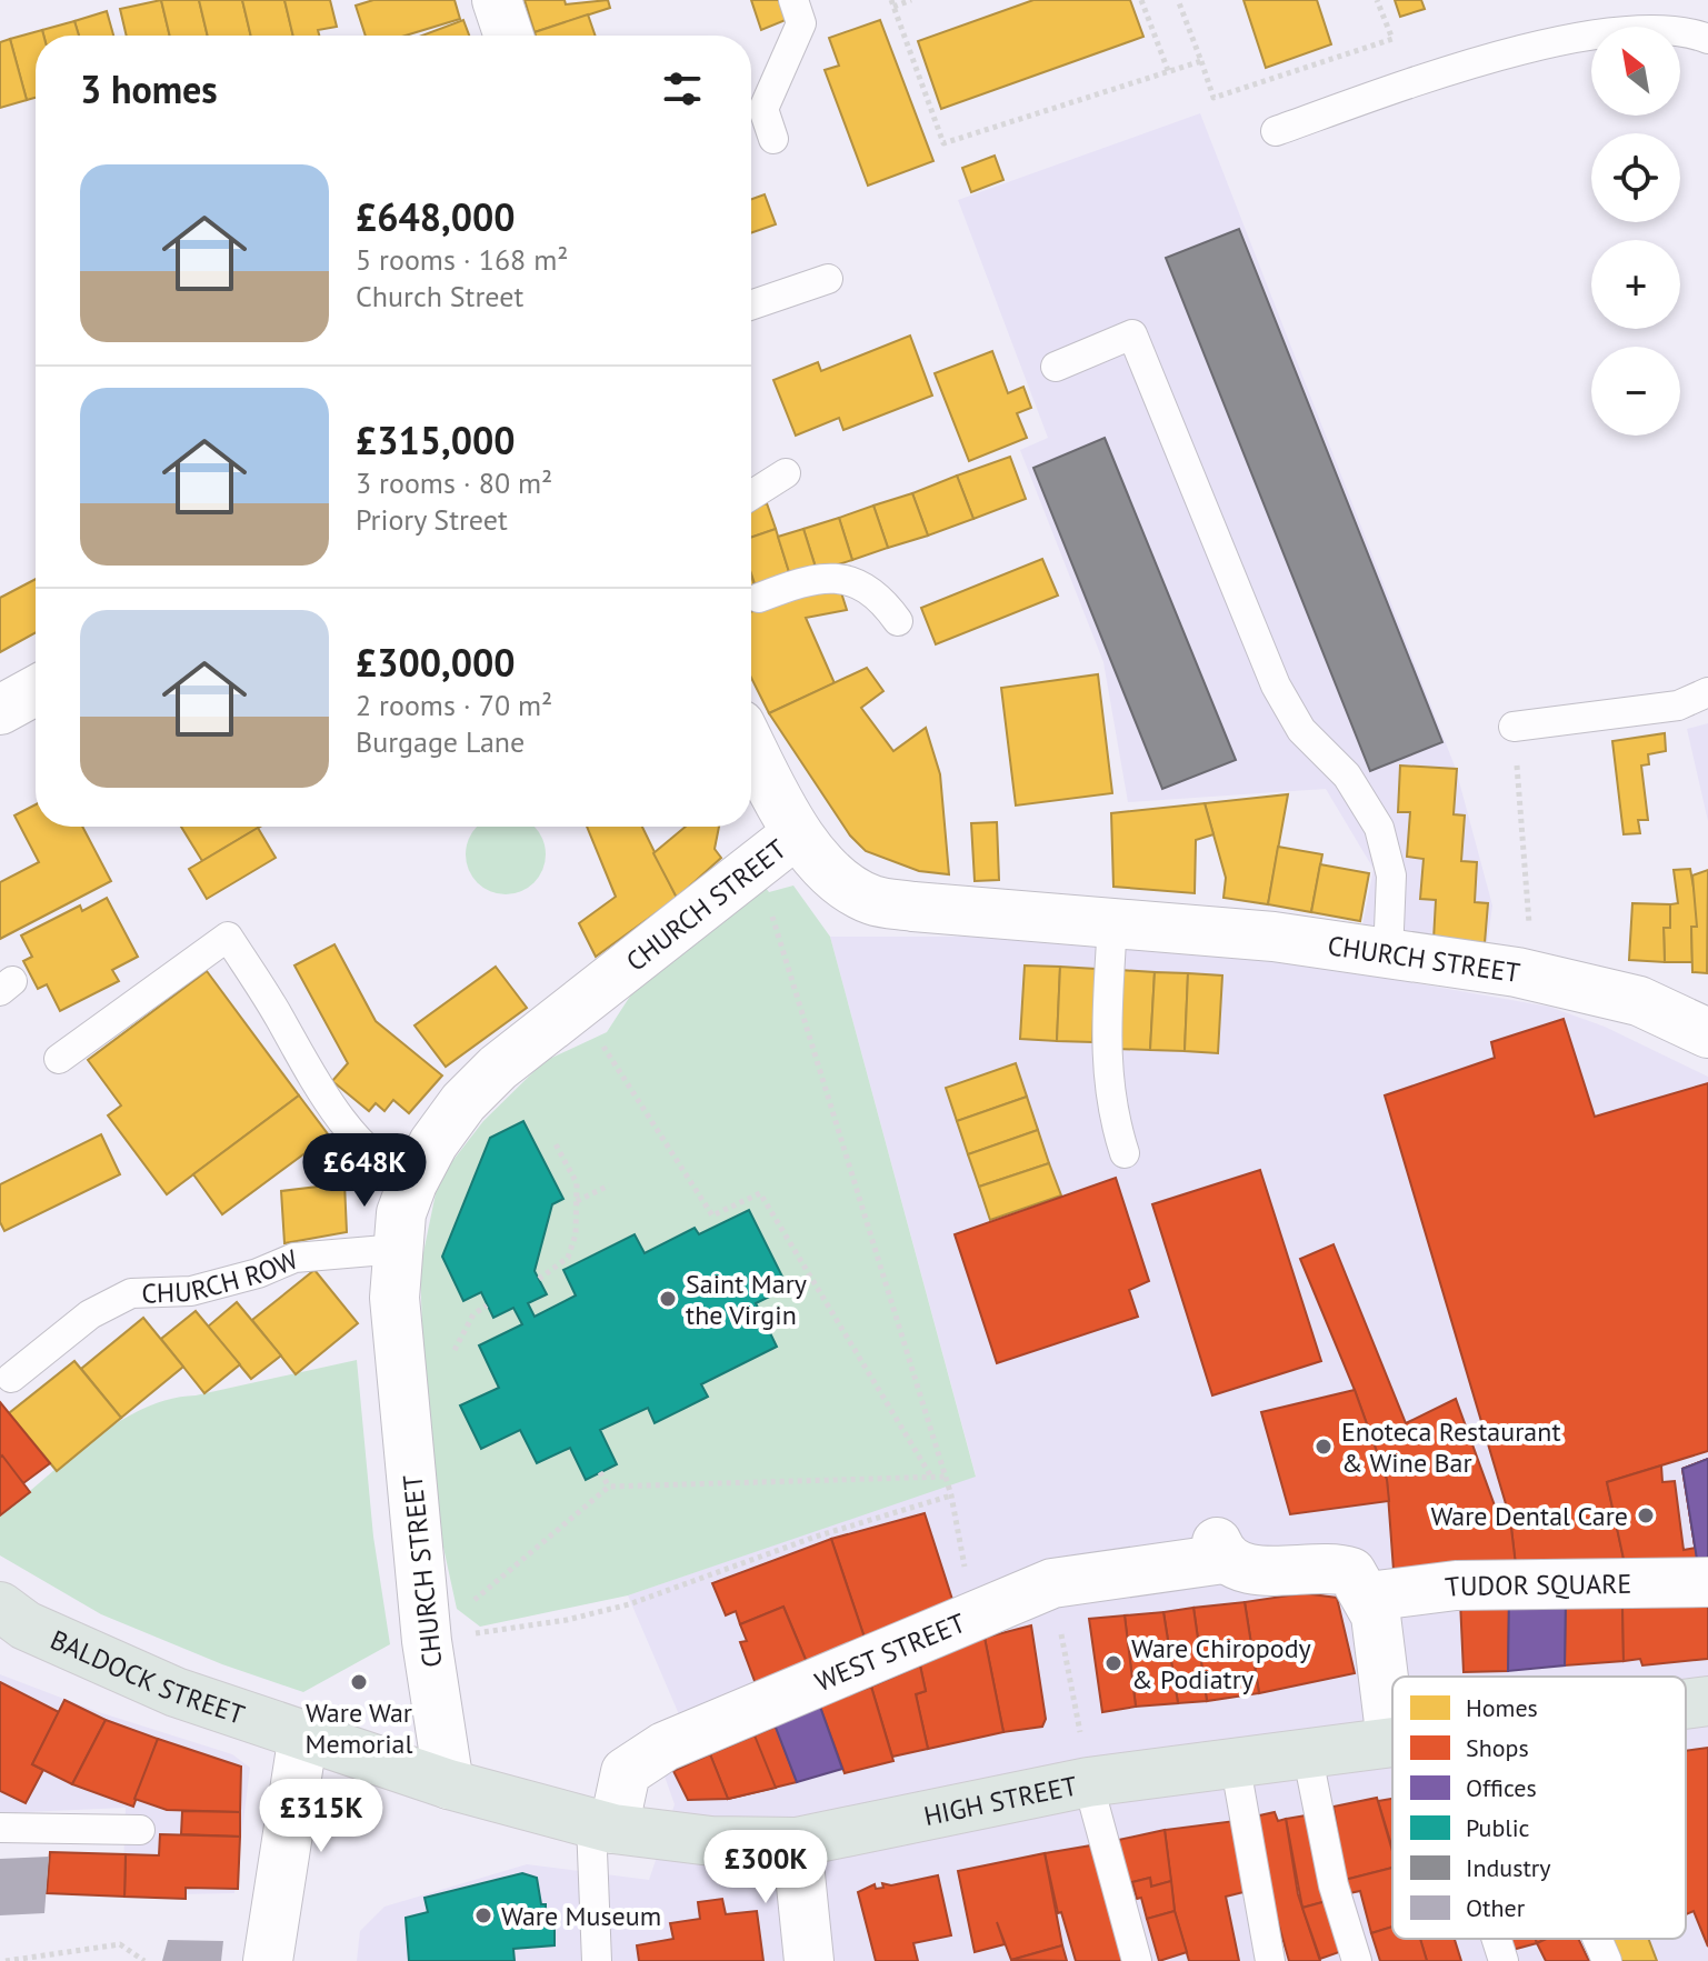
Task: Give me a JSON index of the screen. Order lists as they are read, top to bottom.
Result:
{
  "streets": {
    "main road": ["BALDOCK STREET", "HIGH STREET"],
    "street": ["CHURCH STREET", "TUDOR SQUARE", "WEST STREET"],
    "lane": ["CHURCH ROW"]
  },
  "crossings": [
    ["CHURCH STREET", "CHURCH ROW"],
    ["CHURCH STREET", "HIGH STREET"],
    ["TUDOR SQUARE", "WEST STREET"],
    ["WEST STREET", "HIGH STREET"],
    ["BALDOCK STREET", "HIGH STREET"]
  ],
  "places": [
    "Saint Mary the Virgin",
    "Enoteca Restaurant & Wine Bar",
    "Ware Dental Care",
    "Ware Chiropody & Podiatry",
    "Ware War Memorial",
    "Ware Museum"
  ],
  "legend": [
    "Homes",
    "Shops",
    "Offices",
    "Public",
    "Industry",
    "Other"
  ],
  "north": "top left",
  "page": {
    "map_buttons": ["+", "−"],
    "heading": "3 homes",
    "list": [
      {
        "name": "£648,000",
        "note": "5 rooms · 168 m² · Church Street"
      },
      {
        "name": "£315,000",
        "note": "3 rooms · 80 m² · Priory Street"
      },
      {
        "name": "£300,000",
        "note": "2 rooms · 70 m² · Burgage Lane"
      }
    ],
    "price": ["£648K", "£315K", "£300K"]
  }
}
